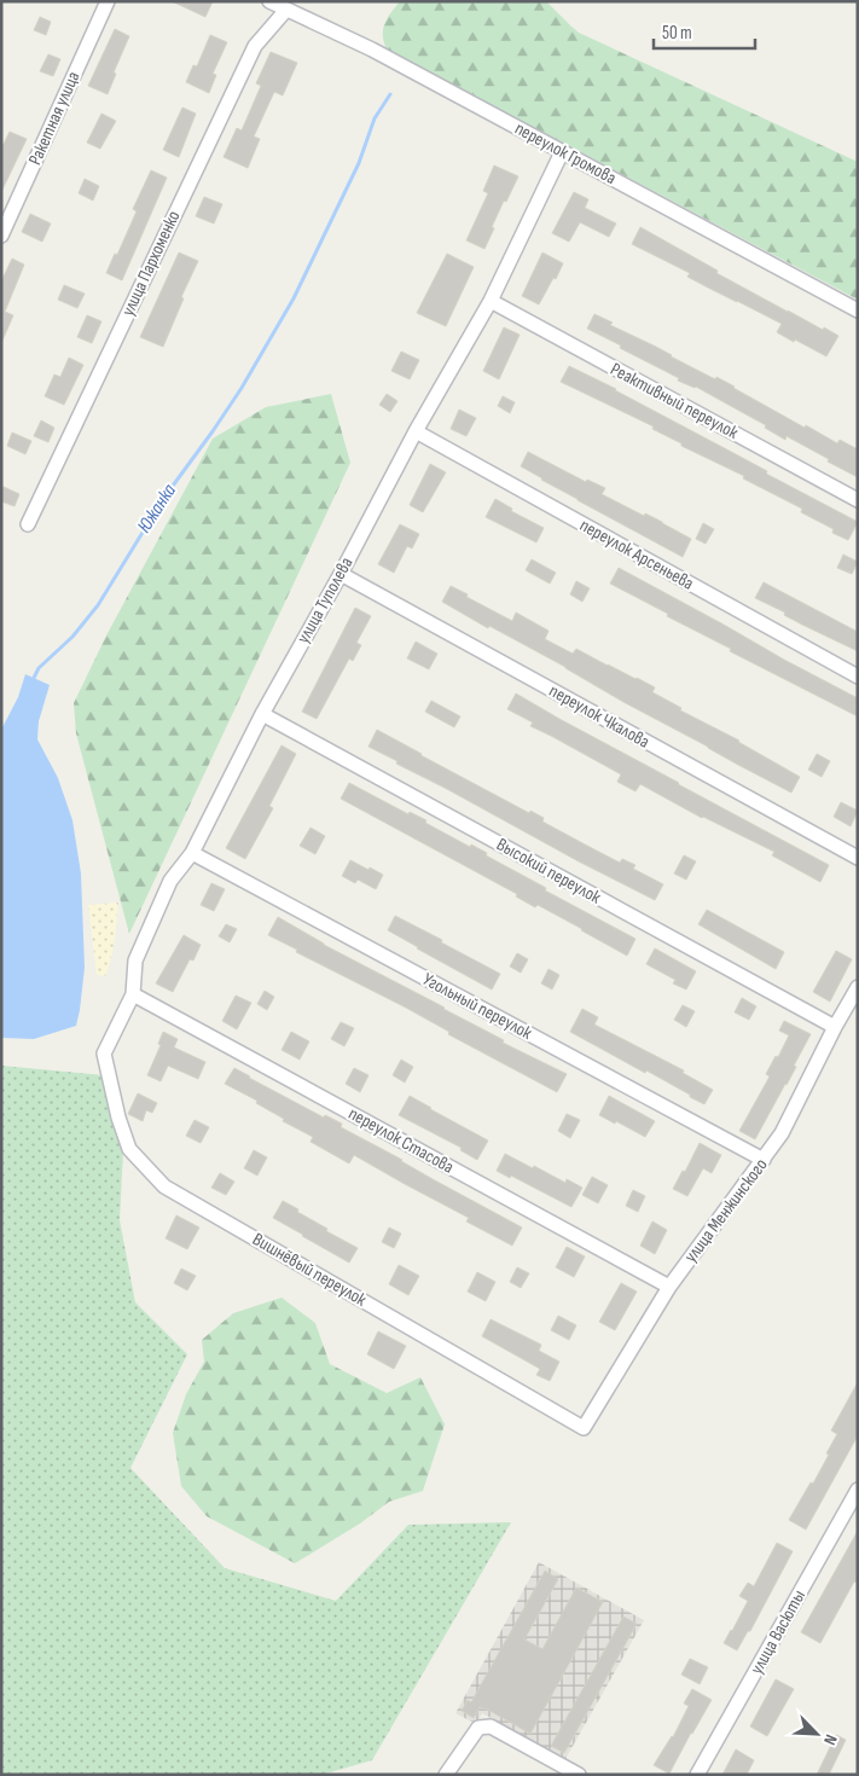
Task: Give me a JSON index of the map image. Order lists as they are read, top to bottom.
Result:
{
  "streets": {
    "street": [
      "Ракетная улица",
      "переулок Громова",
      "улица Пархоменко",
      "Реактивный переулок",
      "переулок Арсеньева",
      "улица Туполева",
      "переулок Чкалова",
      "Высокий переулок",
      "Угольный переулок",
      "переулок Стасова",
      "улица Менжинского",
      "Вишнёвый переулок",
      "улица Васюты"
    ]
  },
  "crossings": [
    ["переулок Громова", "улица Пархоменко"],
    ["переулок Громова", "улица Туполева"],
    ["Реактивный переулок", "улица Туполева"],
    ["переулок Арсеньева", "улица Туполева"],
    ["улица Туполева", "переулок Чкалова"],
    ["улица Туполева", "Высокий переулок"],
    ["улица Туполева", "Угольный переулок"],
    ["улица Туполева", "переулок Стасова"],
    ["улица Туполева", "Вишнёвый переулок"],
    ["Высокий переулок", "улица Менжинского"],
    ["Угольный переулок", "улица Менжинского"],
    ["переулок Стасова", "улица Менжинского"],
    ["улица Менжинского", "Вишнёвый переулок"]
  ],
  "water": ["Южанка"],
  "scale_bar": "50 m",
  "north": "bottom right"
}
